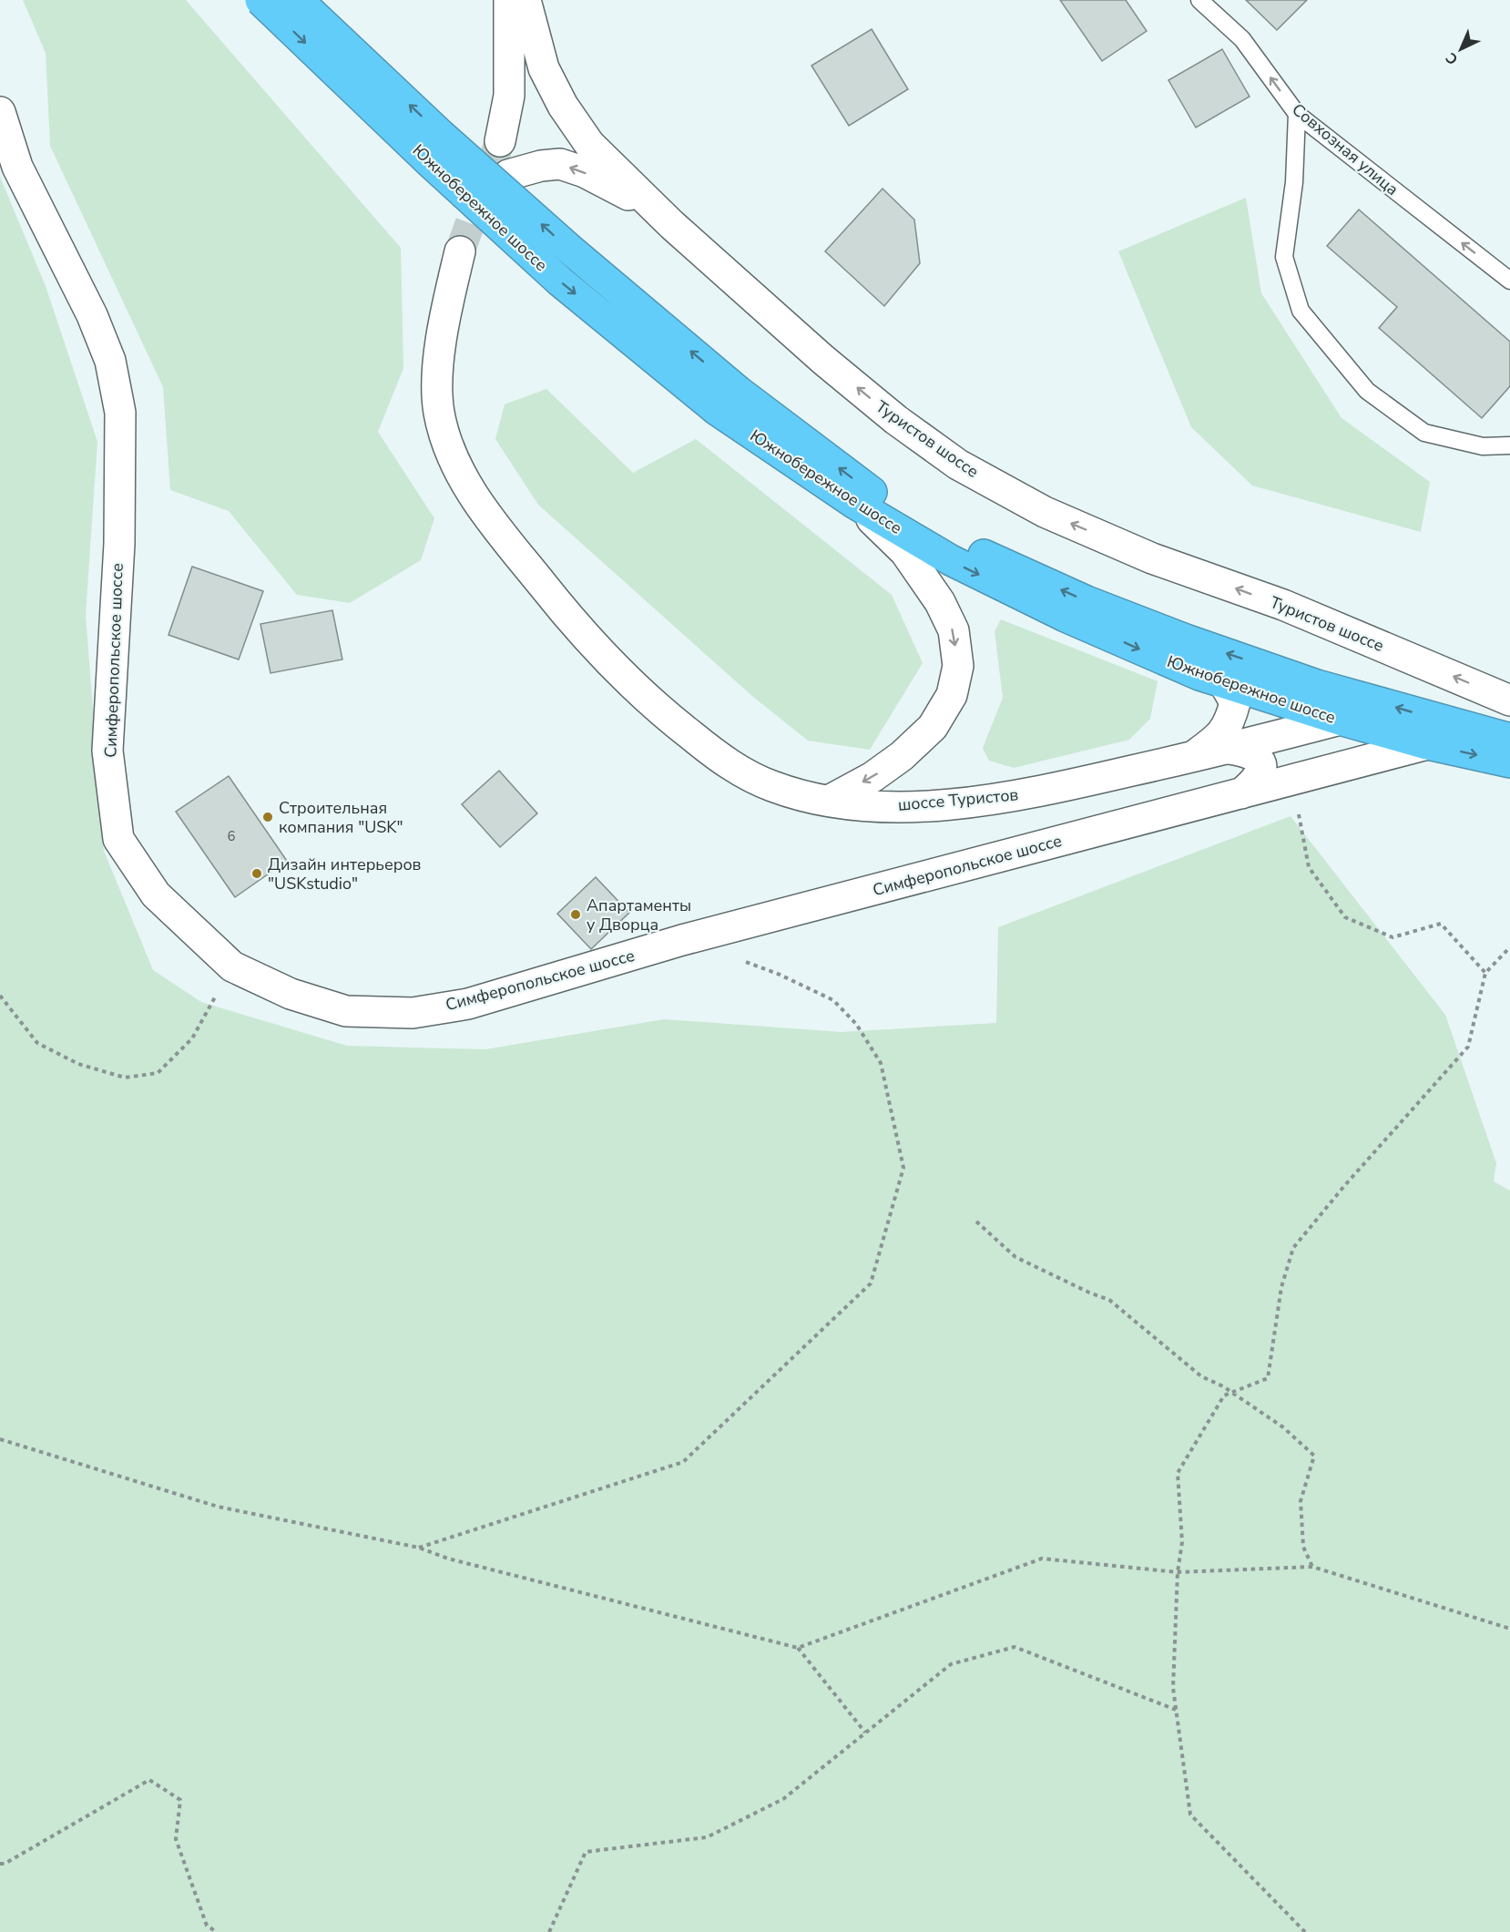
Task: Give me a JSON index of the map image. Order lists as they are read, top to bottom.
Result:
{
  "streets": {
    "highway": ["Южнобережное шоссе"],
    "main road": ["Туристов шоссе", "Симферопольское шоссе", "шоссе Туристов"],
    "lane": ["Совхозная улица"]
  },
  "crossings": [
    ["Южнобережное шоссе", "Симферопольское шоссе"],
    ["Южнобережное шоссе", "шоссе Туристов"]
  ],
  "one_way": ["Совхозная улица", "Туристов шоссе"],
  "places": ["Строительная компания \"USK\"", "Дизайн интерьеров \"USKstudio\"", "Апартаменты у Дворца"],
  "house_numbers": ["6"],
  "north": "bottom left"
}
